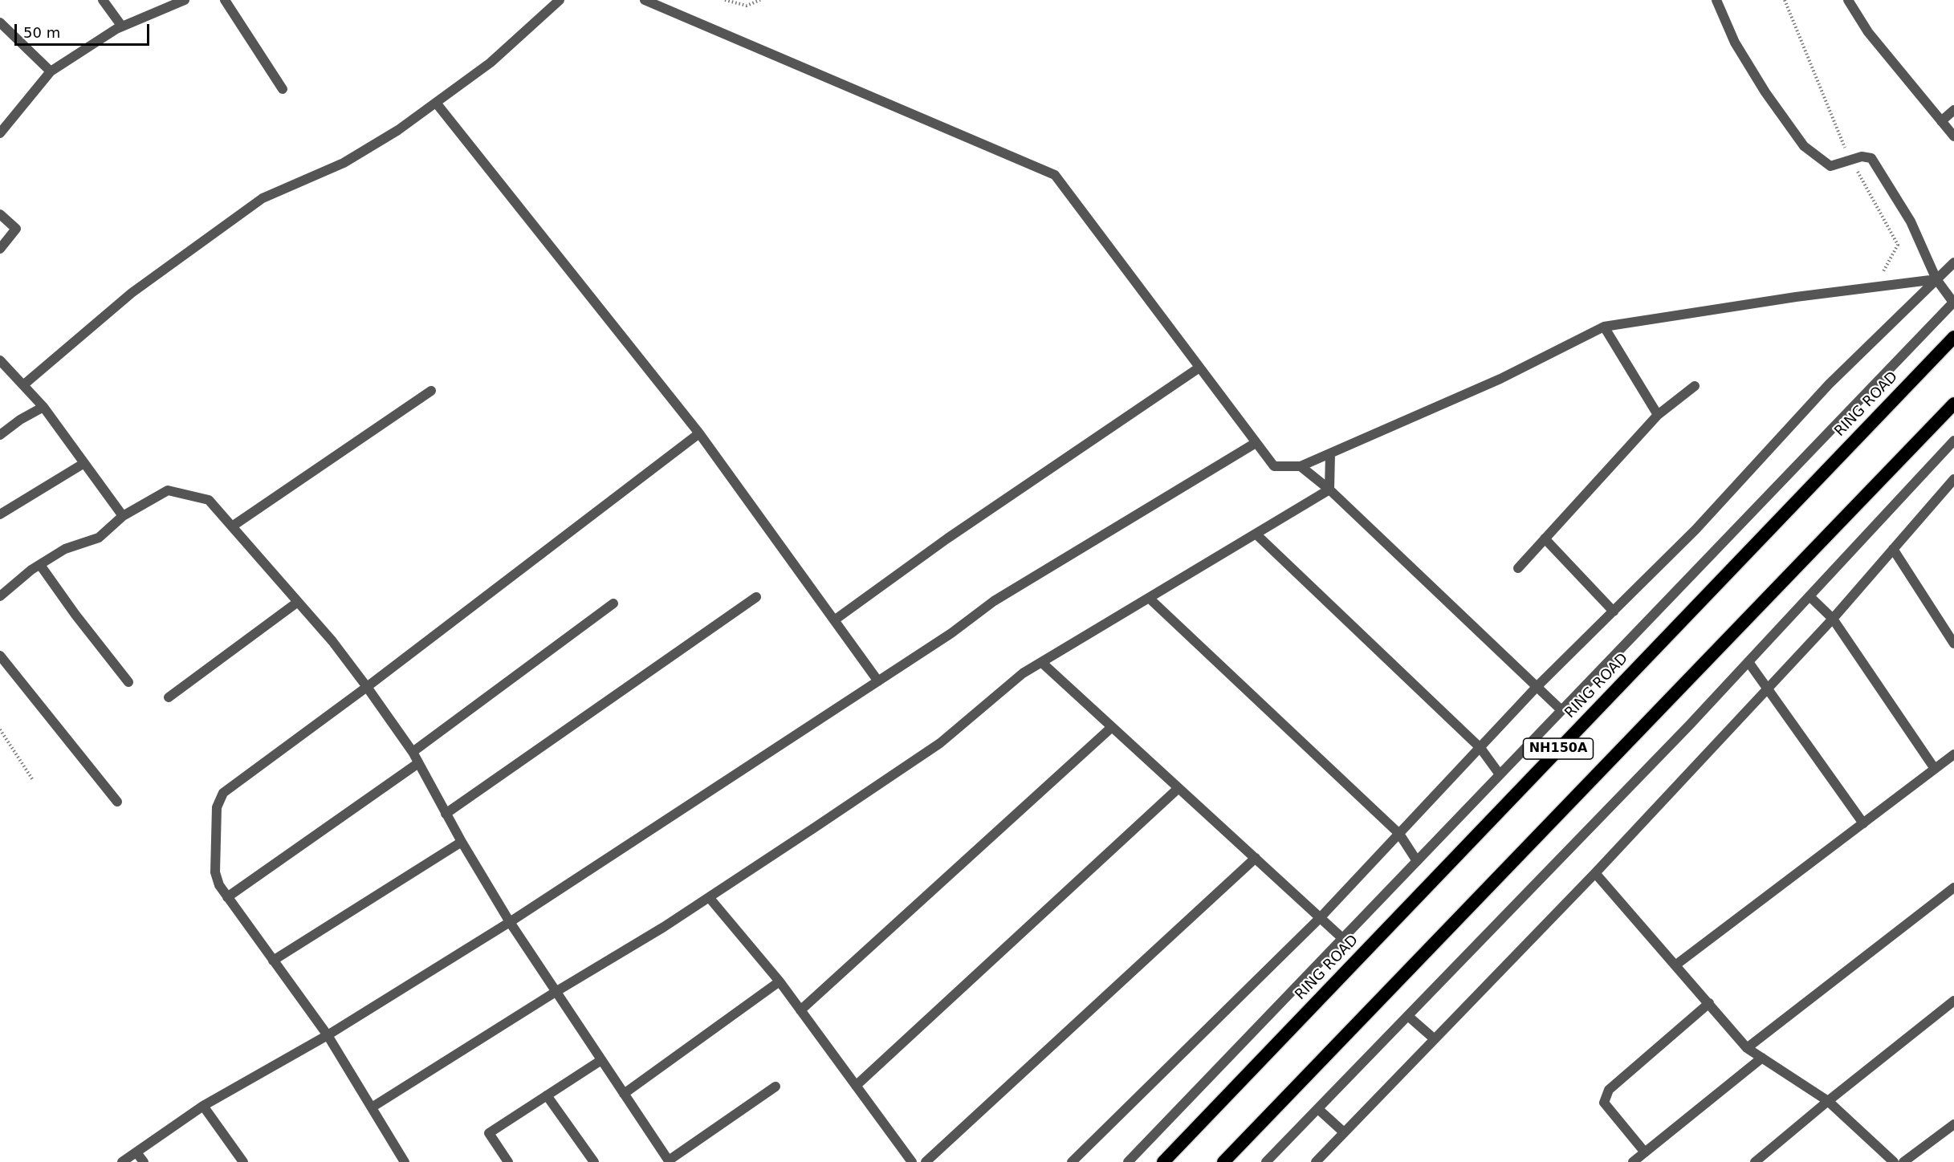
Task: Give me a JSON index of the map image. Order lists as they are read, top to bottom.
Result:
{
  "streets": {
    "highway": ["RING ROAD", "NH150A"]
  },
  "scale_bar": "50 m"
}
